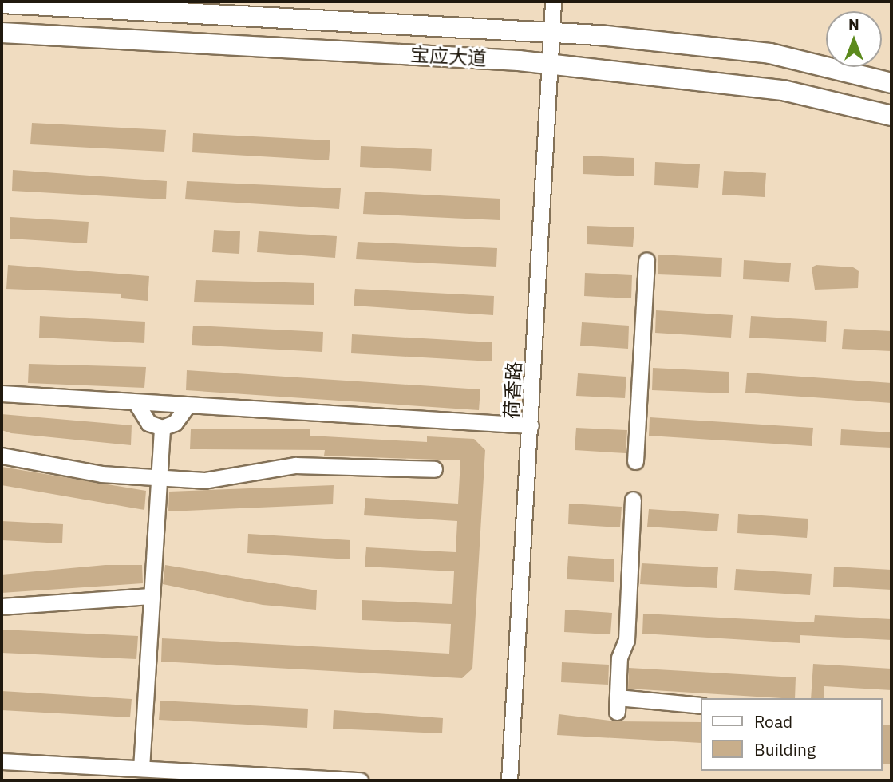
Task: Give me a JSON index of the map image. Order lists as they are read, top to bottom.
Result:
{
  "streets": {
    "main road": ["宝应大道"],
    "street": ["荷香路"]
  },
  "crossings": [
    ["宝应大道", "荷香路"]
  ],
  "legend": ["Road", "Building"],
  "north": "top"
}
